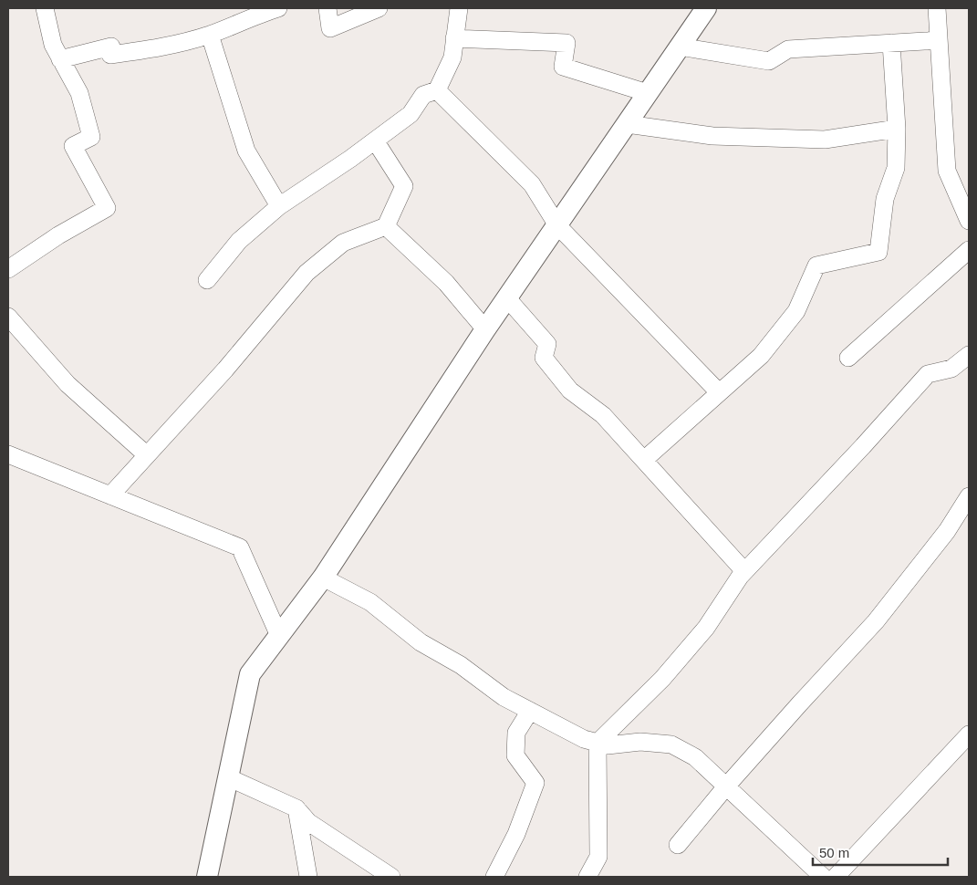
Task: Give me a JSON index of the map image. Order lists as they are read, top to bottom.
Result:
{
  "scale_bar": "50 m"
}
